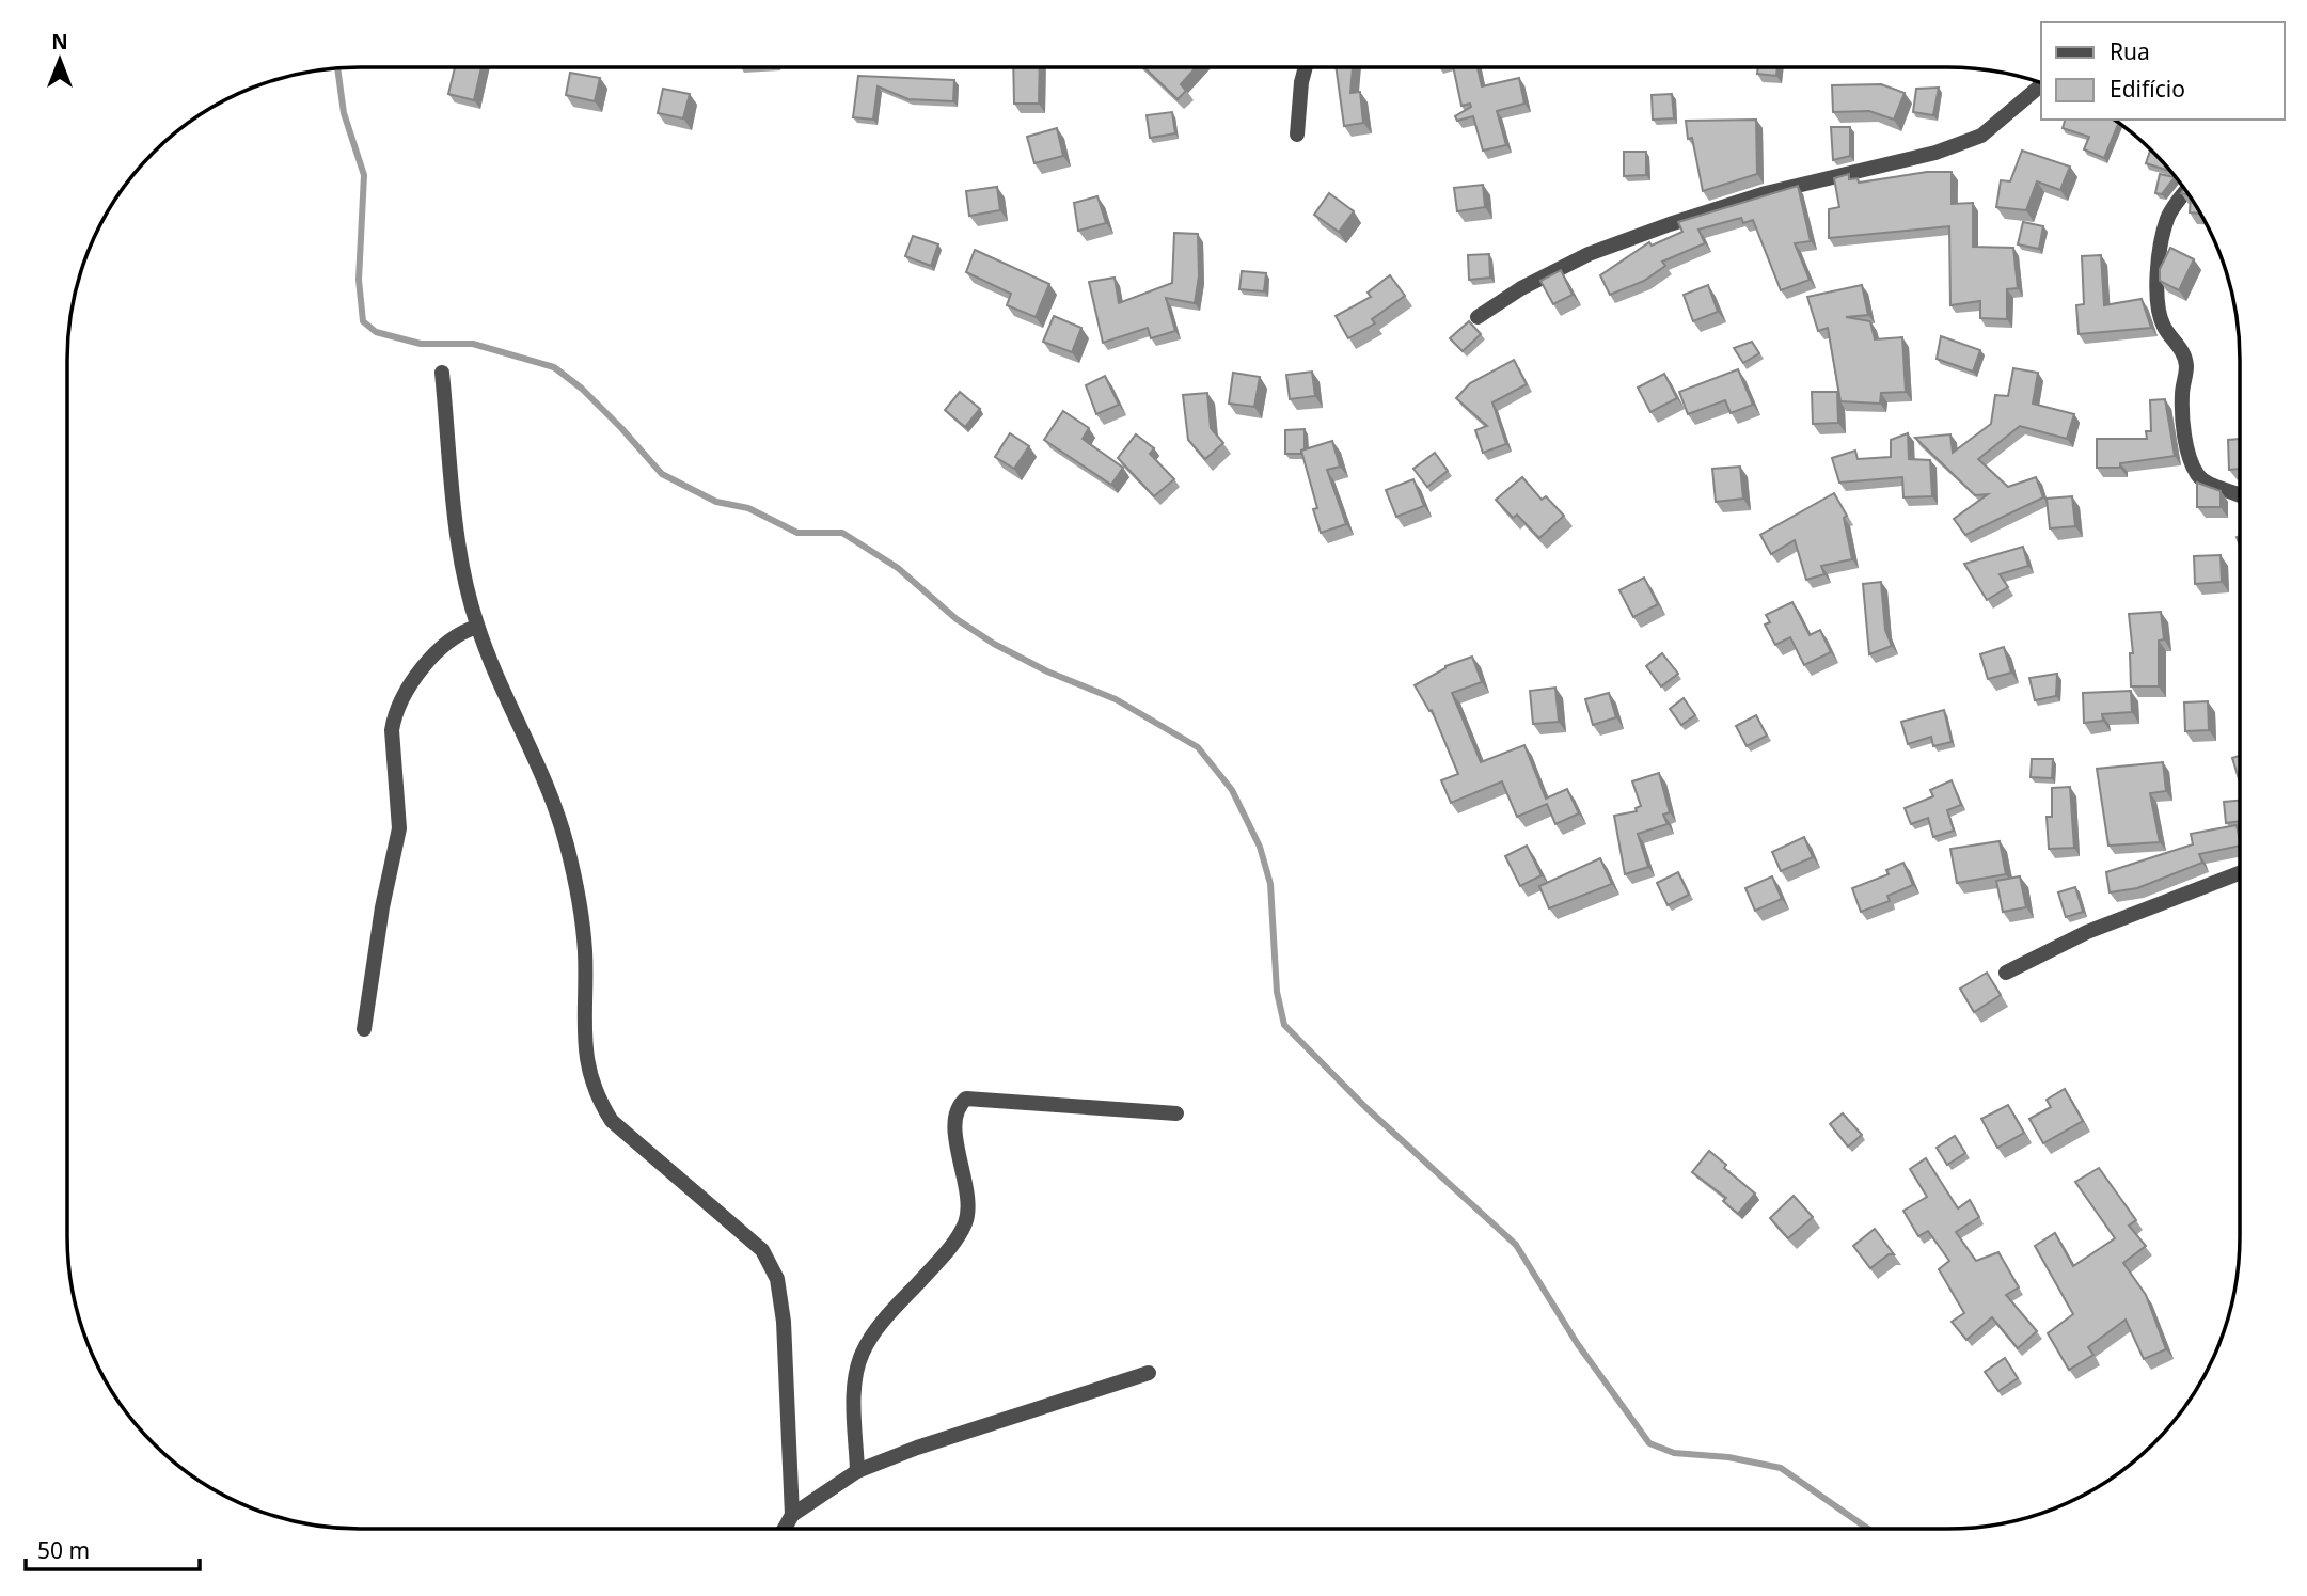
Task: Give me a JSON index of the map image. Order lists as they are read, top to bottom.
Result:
{
  "legend": ["Rua", "Edifício"],
  "scale_bar": "50 m",
  "north": "top"
}
